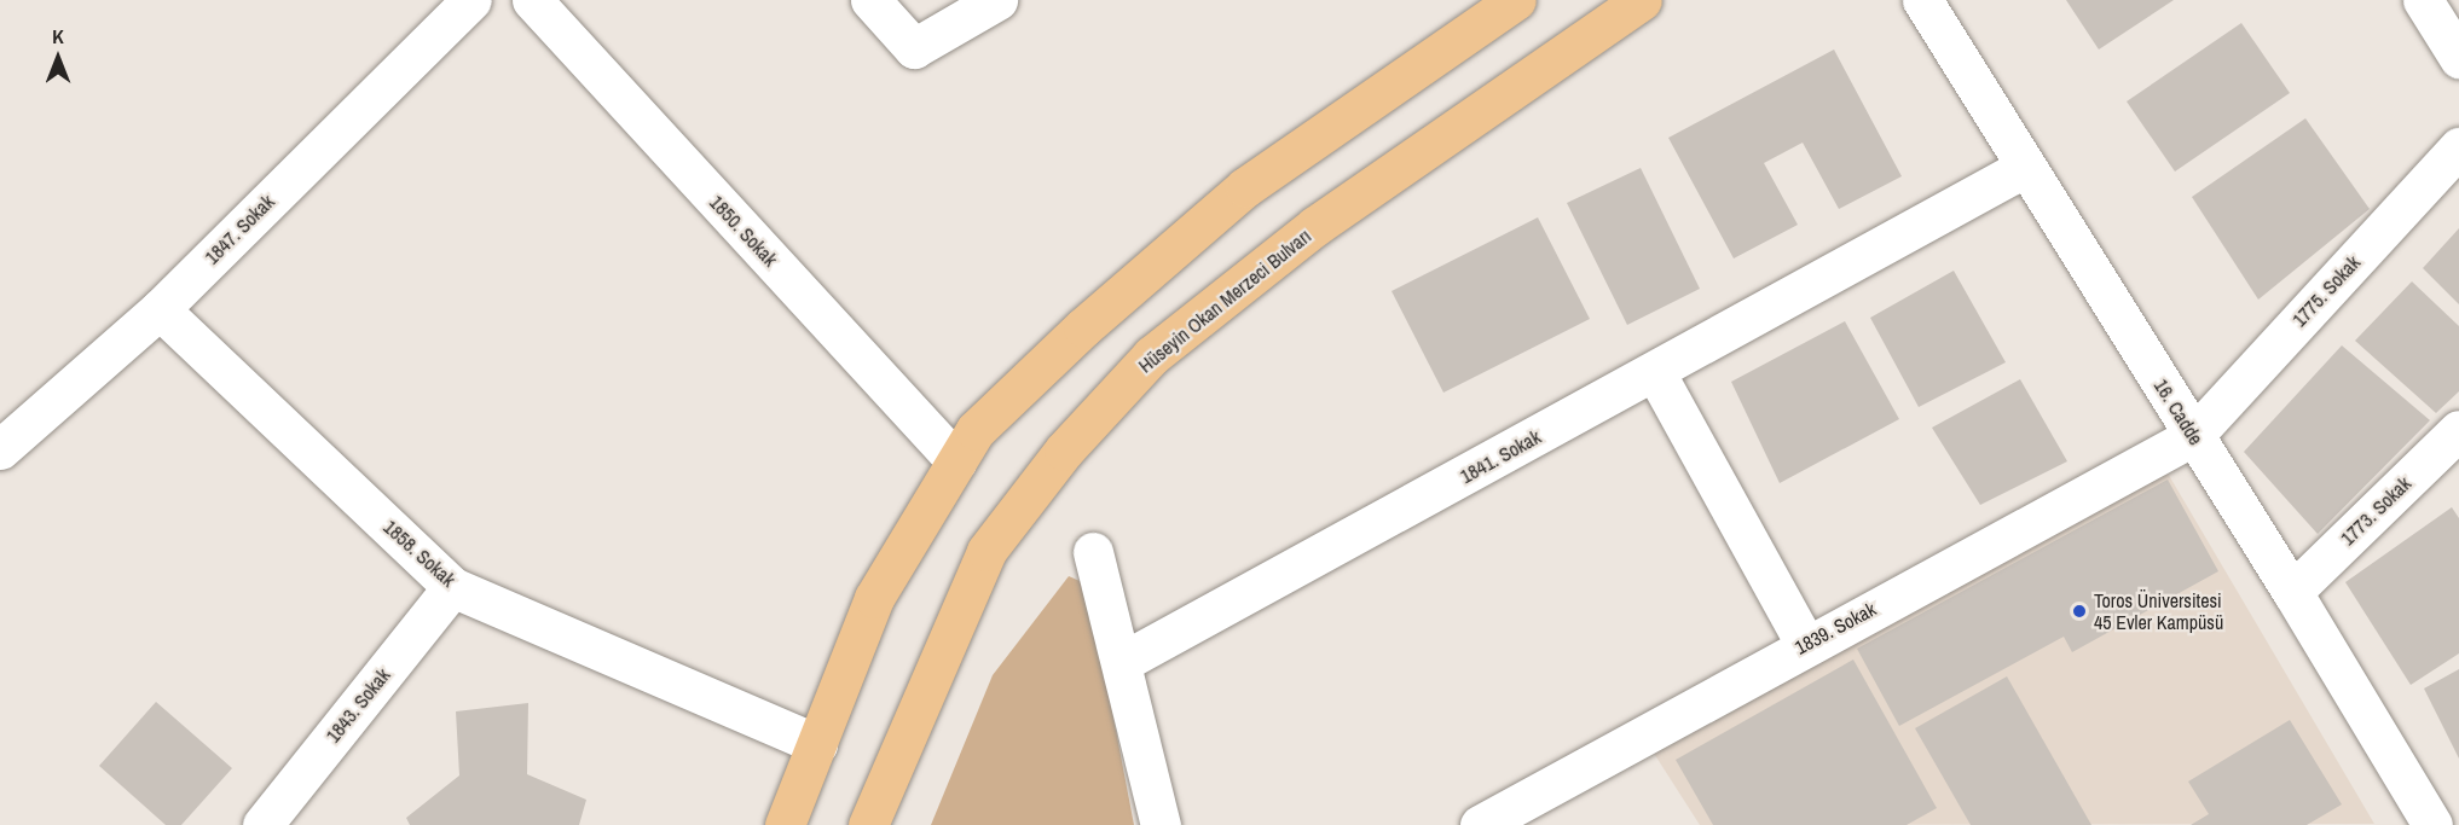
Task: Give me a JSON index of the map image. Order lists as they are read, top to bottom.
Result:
{
  "streets": {
    "main road": ["Hüseyin Okan Merzeci Bulvarı"],
    "street": [
      "1847. Sokak",
      "1850. Sokak",
      "1775. Sokak",
      "16. Cadde",
      "1841. Sokak",
      "1773. Sokak",
      "1858. Sokak",
      "1839. Sokak",
      "1843. Sokak"
    ]
  },
  "crossings": [
    ["1847. Sokak", "1858. Sokak"],
    ["1775. Sokak", "16. Cadde"],
    ["1775. Sokak", "1839. Sokak"],
    ["16. Cadde", "1841. Sokak"],
    ["16. Cadde", "1773. Sokak"],
    ["16. Cadde", "1839. Sokak"],
    ["1858. Sokak", "1843. Sokak"]
  ],
  "places": ["Toros Üniversitesi 45 Evler Kampüsü"],
  "north": "top"
}
